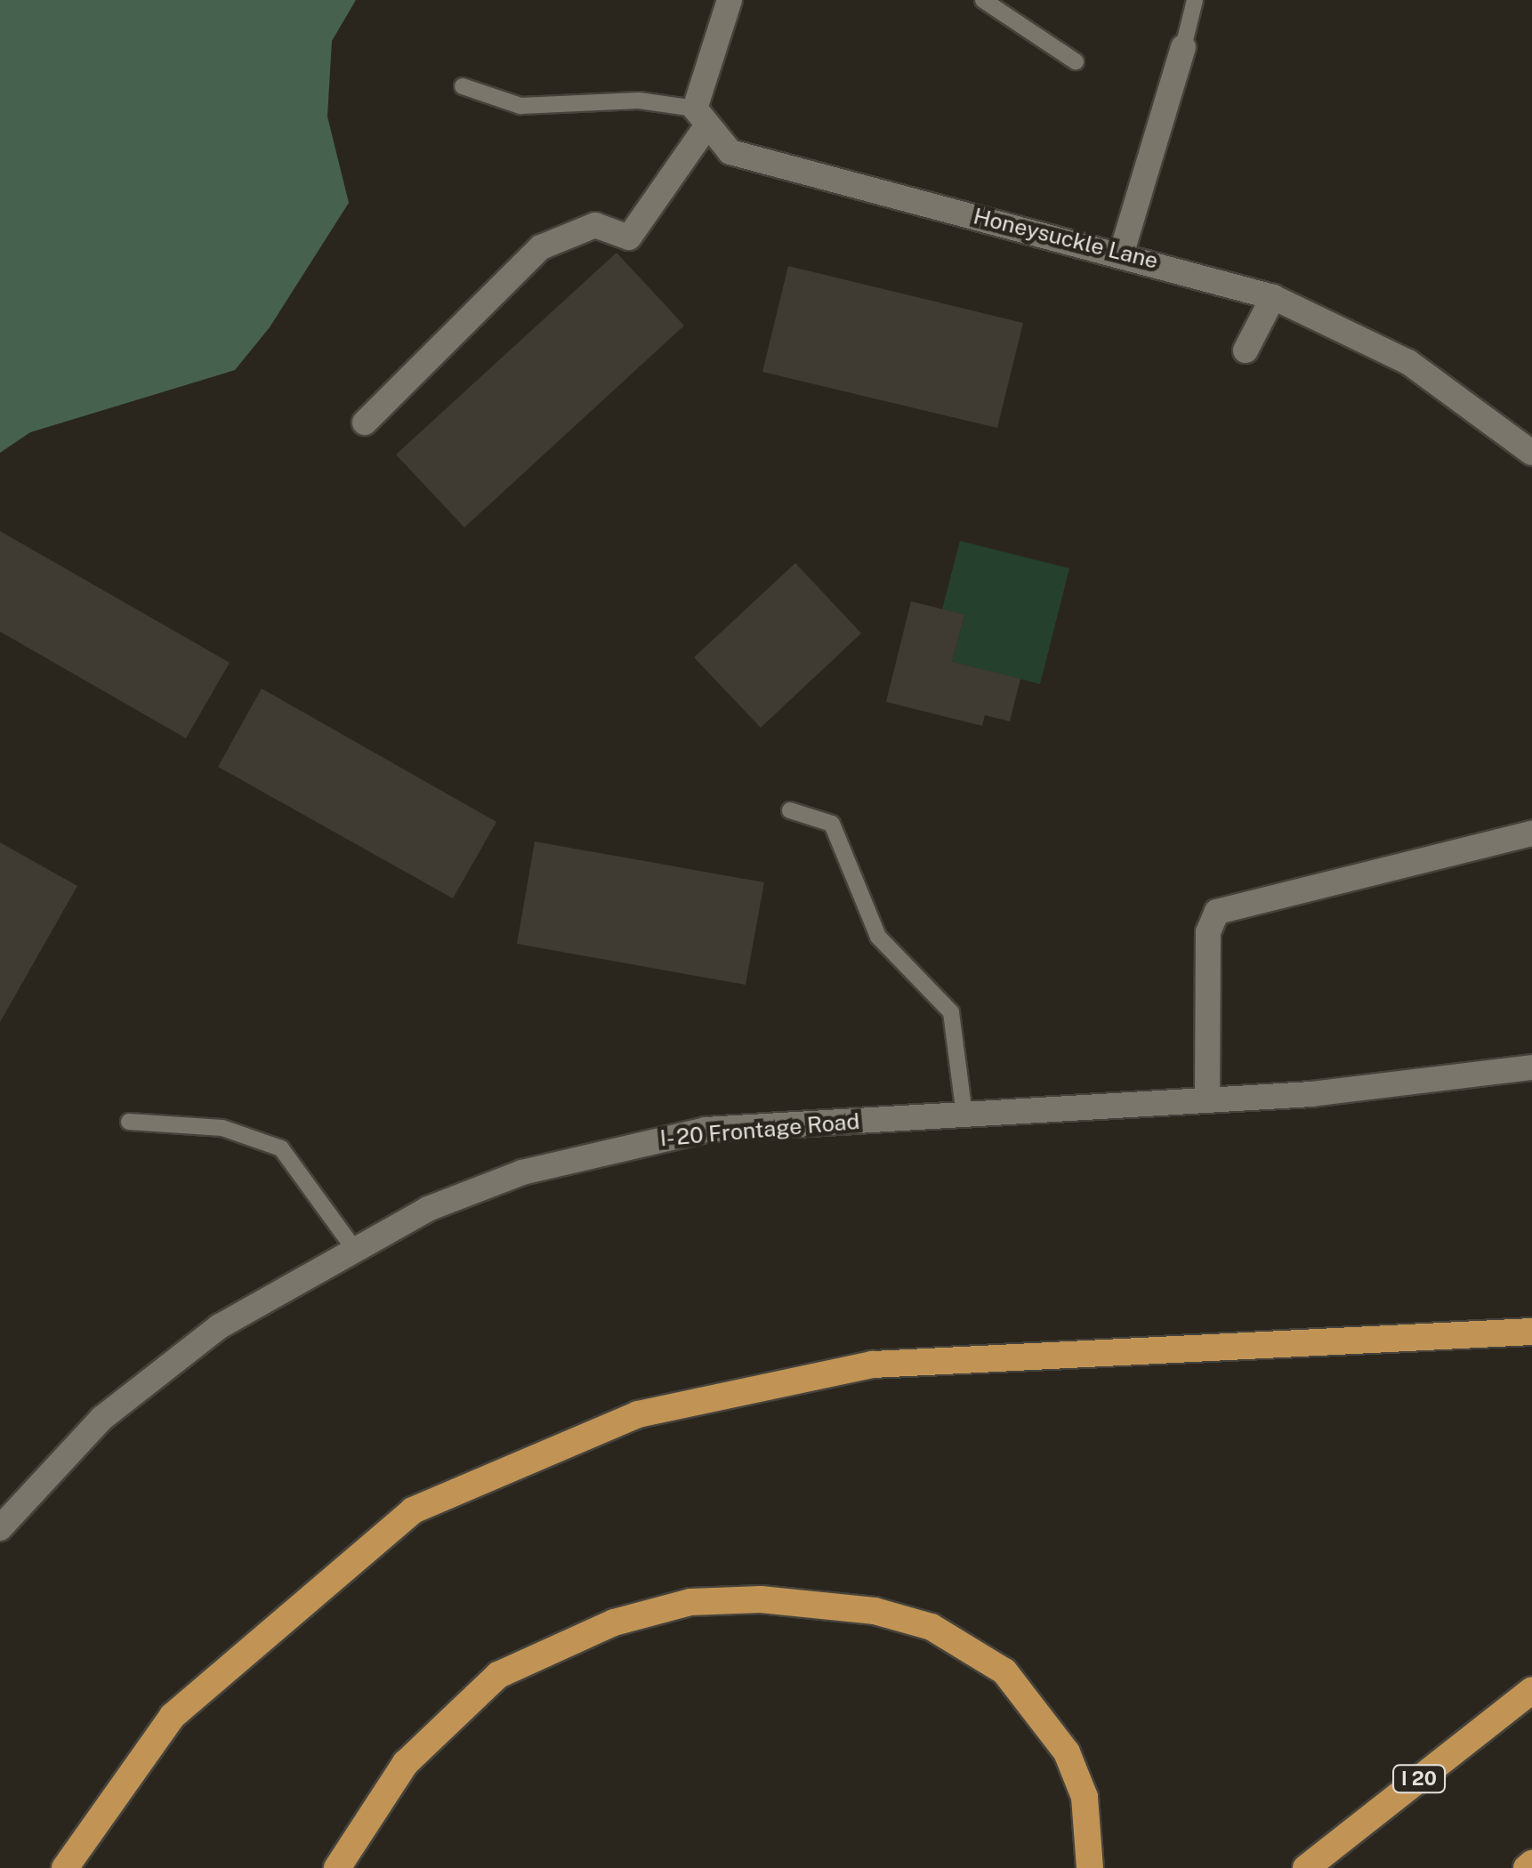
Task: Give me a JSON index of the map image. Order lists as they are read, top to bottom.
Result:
{
  "streets": {
    "highway": ["I 20"],
    "street": ["Honeysuckle Lane", "I- 20 Frontage Road"]
  }
}
